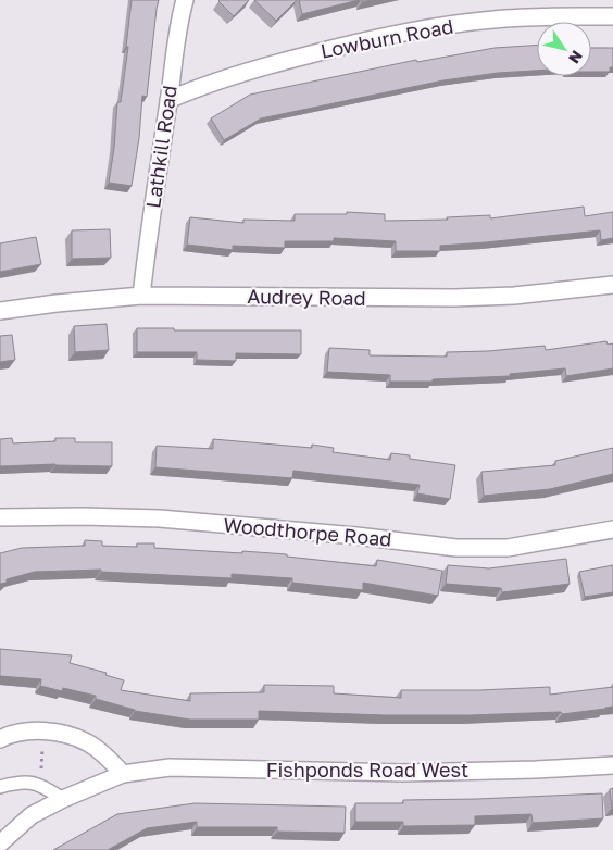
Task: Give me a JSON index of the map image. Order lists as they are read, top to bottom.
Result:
{
  "streets": {
    "street": [
      "Lowburn Road",
      "Lathkill Road",
      "Audrey Road",
      "Woodthorpe Road",
      "Fishponds Road West"
    ]
  },
  "crossings": [
    ["Lowburn Road", "Lathkill Road"],
    ["Lathkill Road", "Audrey Road"]
  ],
  "north": "bottom right"
}
